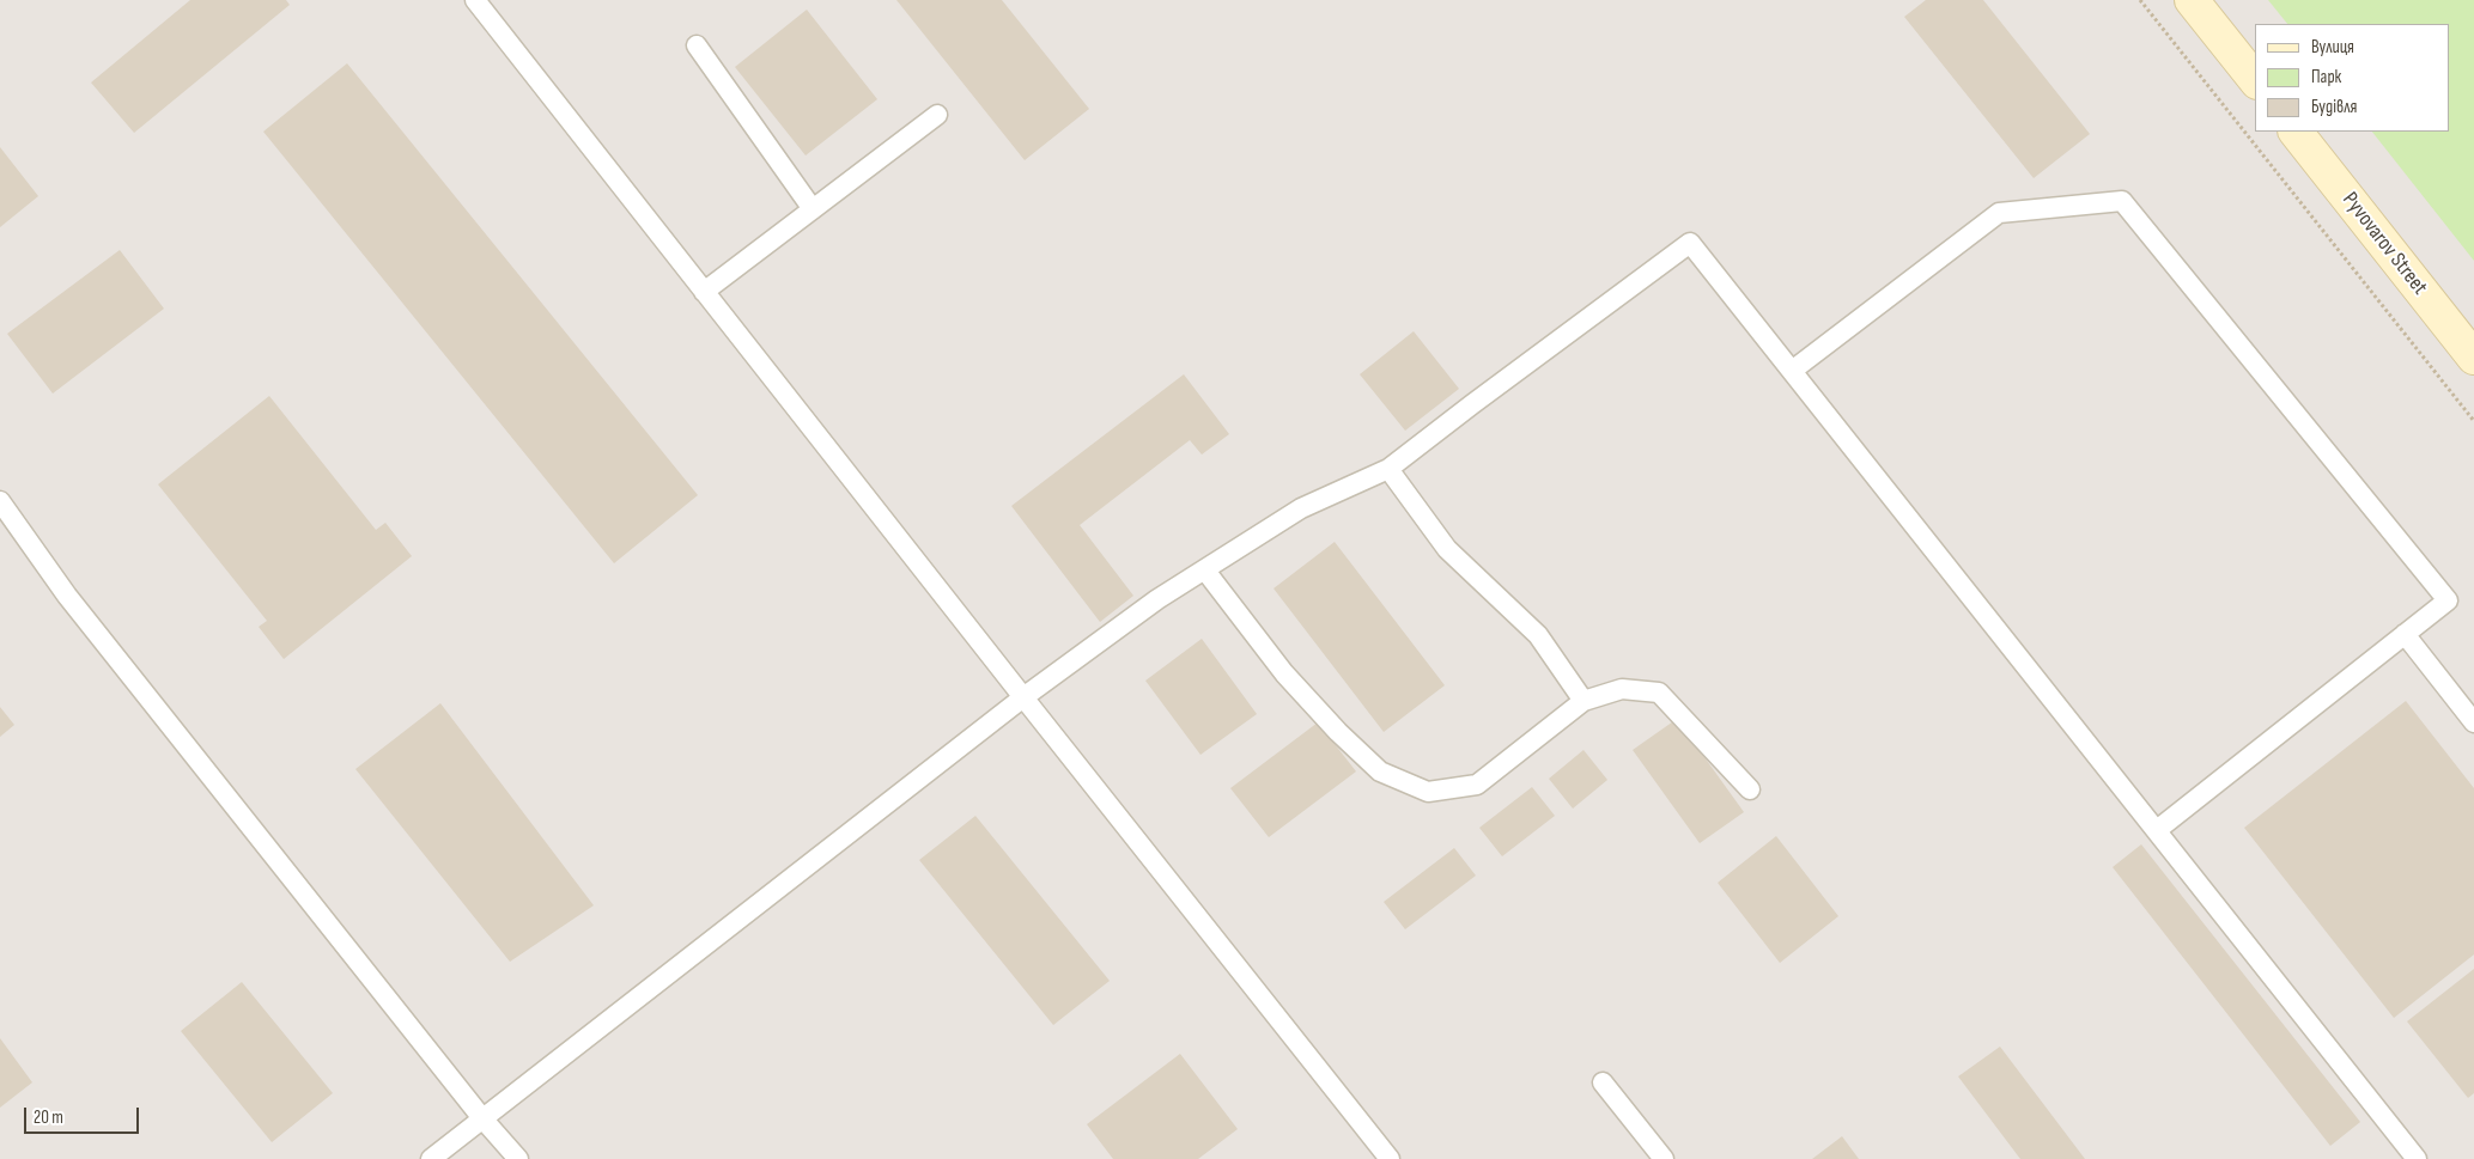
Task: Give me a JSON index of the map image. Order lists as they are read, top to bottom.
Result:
{
  "streets": {
    "street": ["Pyvovarov Street"]
  },
  "legend": ["Вулиця", "Парк", "Будівля"],
  "scale_bar": "20 m"
}
